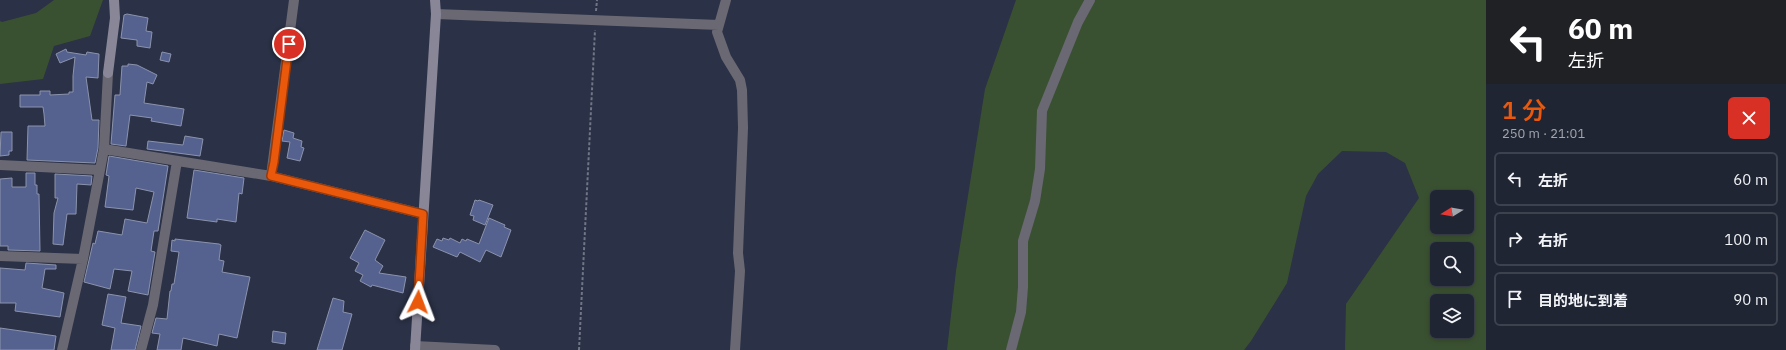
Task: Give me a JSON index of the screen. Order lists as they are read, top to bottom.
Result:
{
  "north": "left",
  "page": {
    "turn": ["60 m", "左折"],
    "heading": ["1 分", "250 m · 21:01"],
    "list": [
      {
        "name": "左折",
        "value": "60 m"
      },
      {
        "name": "右折",
        "value": "100 m"
      },
      {
        "name": "目的地に到着",
        "value": "90 m"
      }
    ]
  }
}
